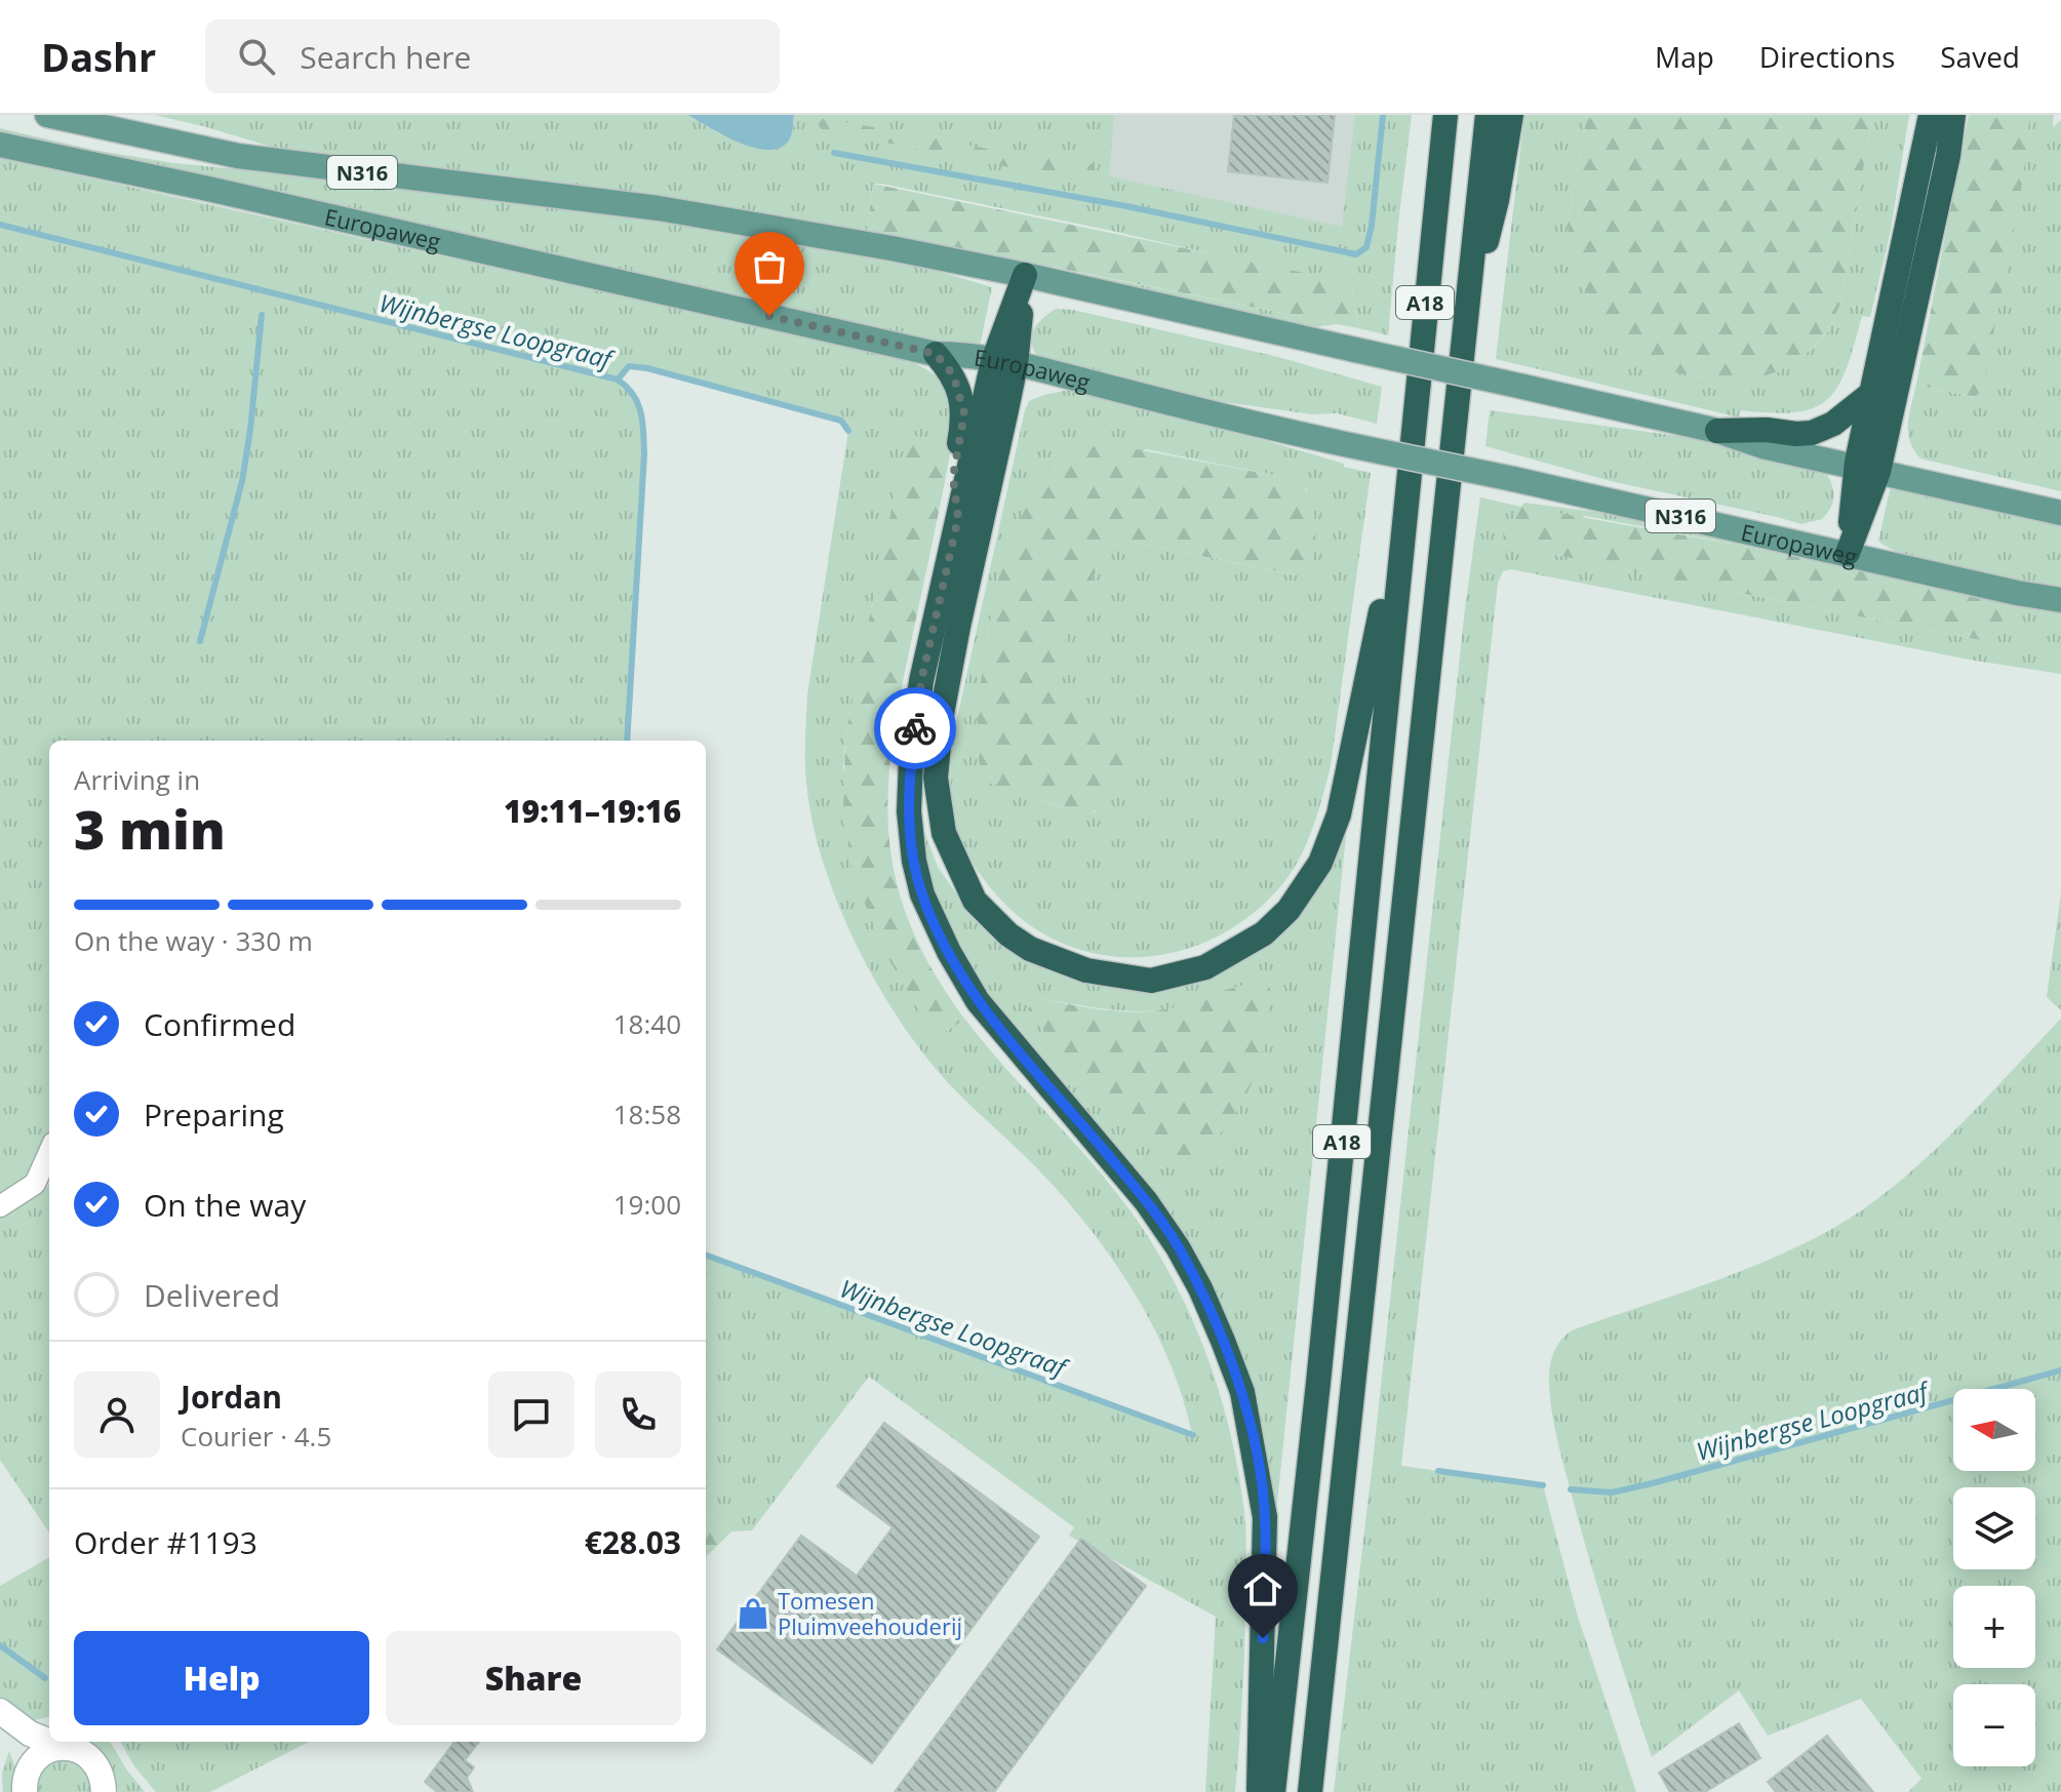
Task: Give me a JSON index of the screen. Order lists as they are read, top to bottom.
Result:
{
  "streets": {
    "highway": ["A18"],
    "main road": ["N316", "Europaweg"]
  },
  "crossings": [
    ["Europaweg", "A18"]
  ],
  "water": ["Wijnbergse Loopgraaf"],
  "places": {
    "shop": ["Tomesen Pluimveehouderij"]
  },
  "north": "left",
  "page": {
    "header": "Dashr",
    "search": "Search here",
    "nav": ["Map", "Directions", "Saved"],
    "heading": ["3 min", "Arriving in", "19:11–19:16"],
    "panel": [
      "Jordan",
      "Courier · 4.5",
      "Order #1193",
      "€28.03"
    ],
    "bar": "On the way · 330 m",
    "list": [
      ["Confirmed", "18:40"],
      ["Preparing", "18:58"],
      ["On the way", "19:00"],
      "Delivered"
    ],
    "map_buttons": ["+", "−"],
    "buttons": ["Help", "Share"]
  }
}
